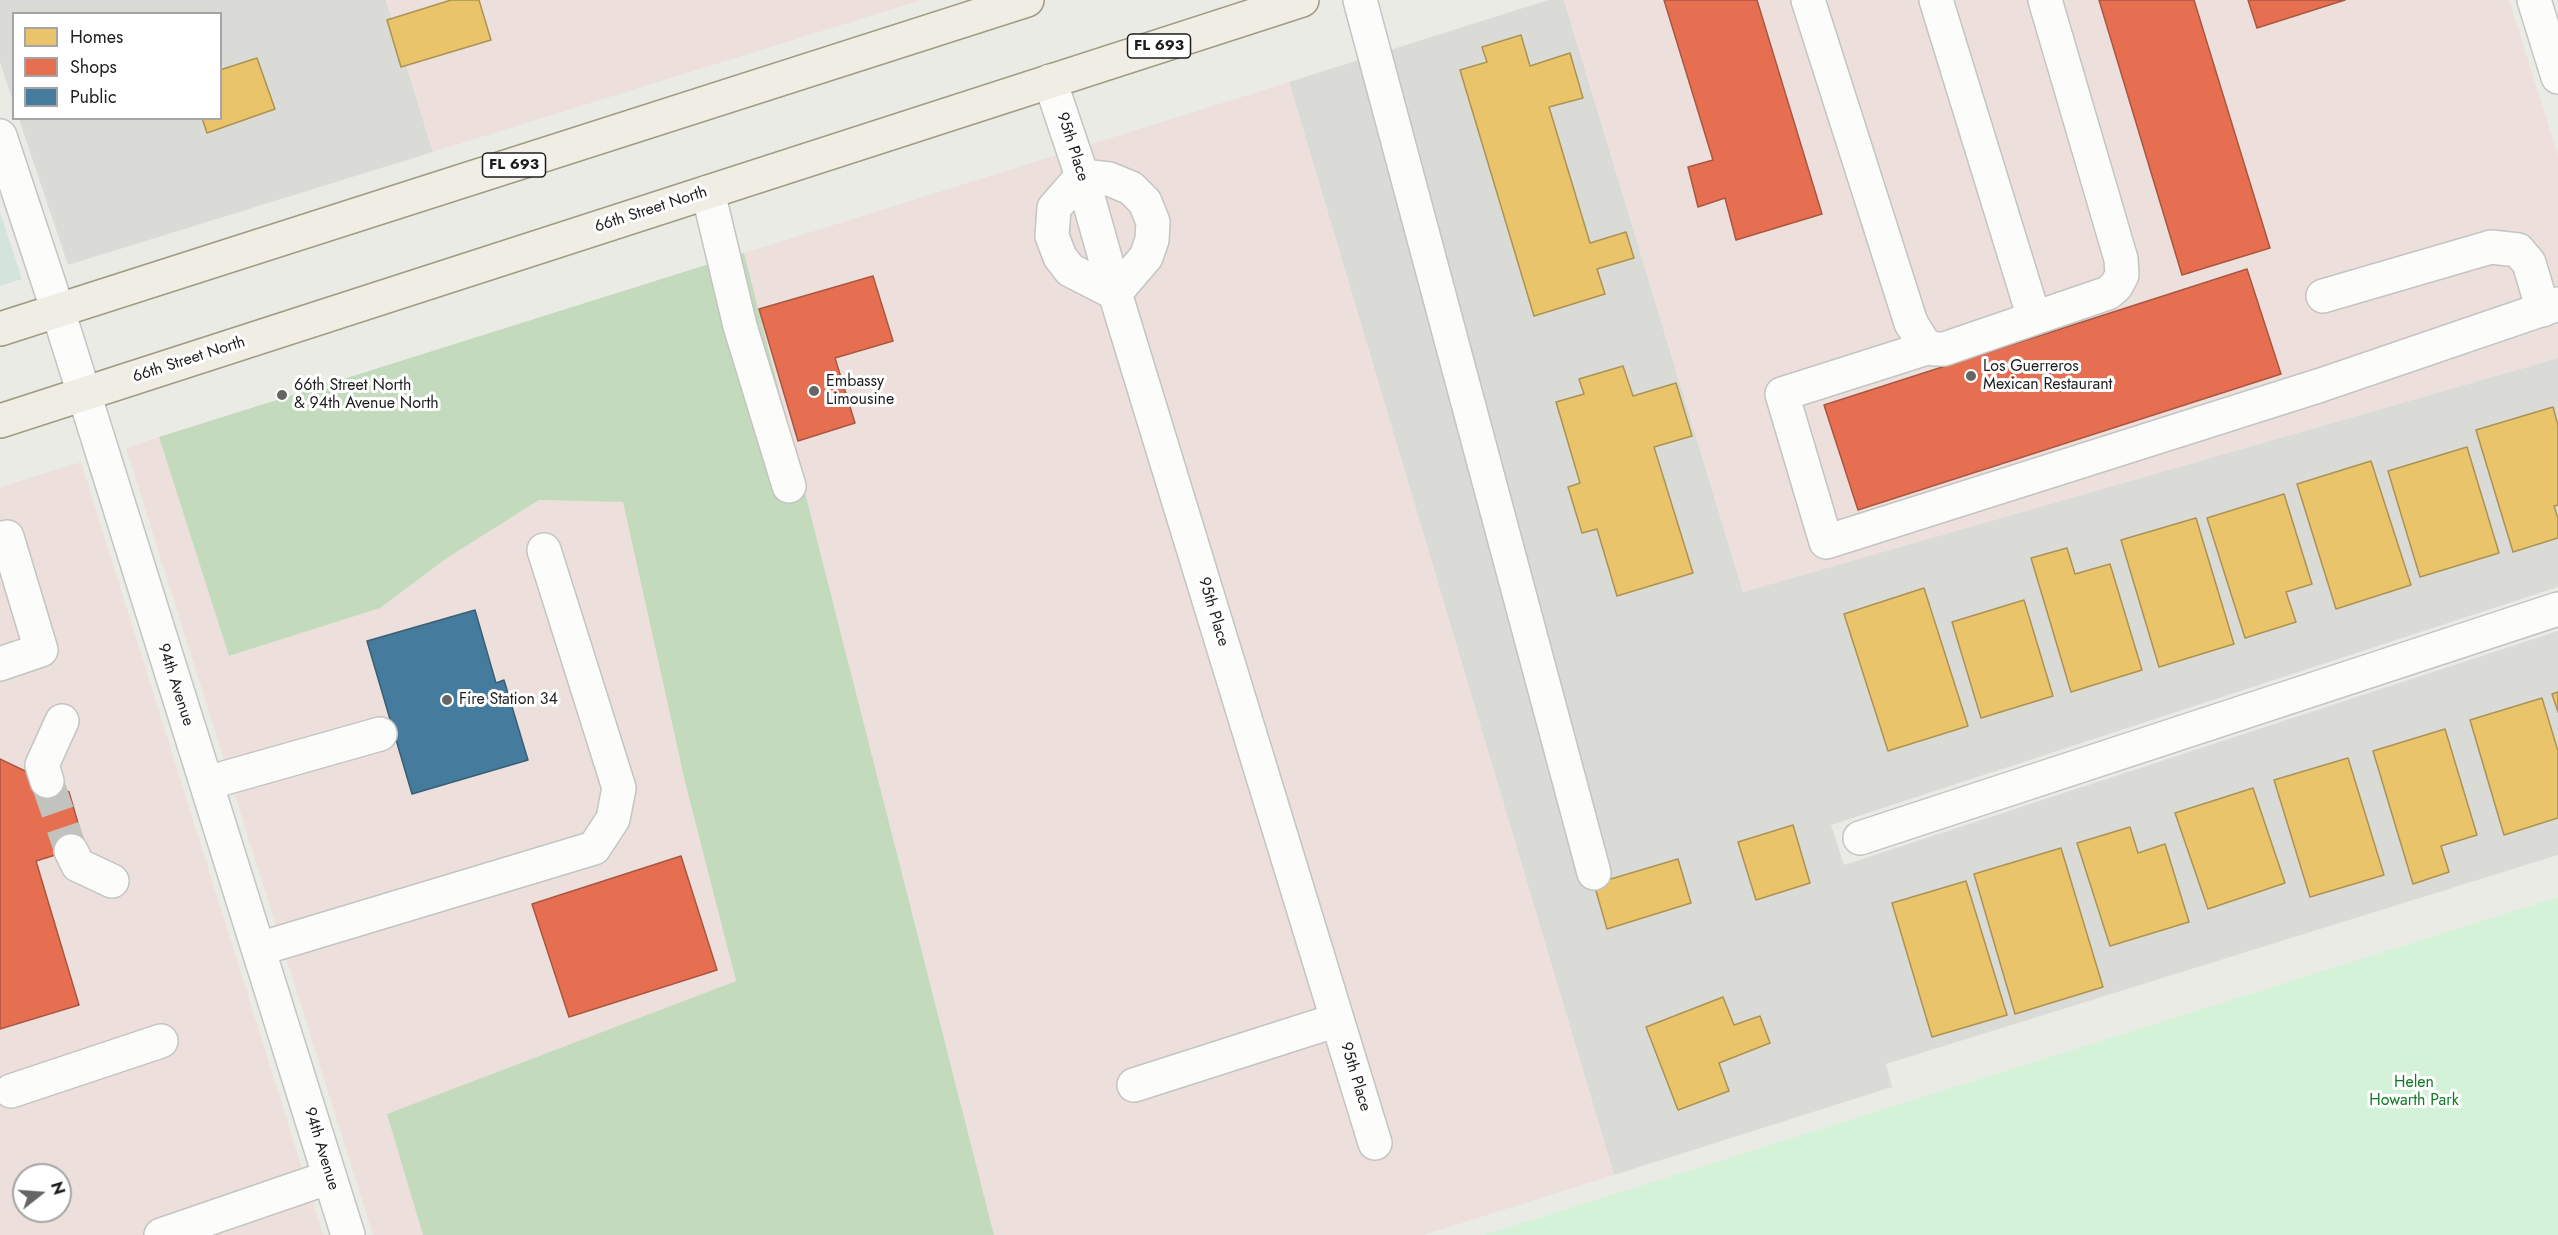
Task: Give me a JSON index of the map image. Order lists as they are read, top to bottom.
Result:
{
  "streets": {
    "main road": ["FL 693", "66th Street North"],
    "street": ["95th Place", "94th Avenue"]
  },
  "crossings": [
    ["FL 693", "94th Avenue"],
    ["95th Place", "66th Street North"],
    ["66th Street North", "94th Avenue"]
  ],
  "parks": ["Helen Howarth Park"],
  "places": [
    "Los Guerreros Mexican Restaurant",
    "Embassy Limousine",
    "66th Street North & 94th Avenue North",
    "Fire Station 34"
  ],
  "legend": ["Homes", "Shops", "Public"],
  "north": "right"
}
